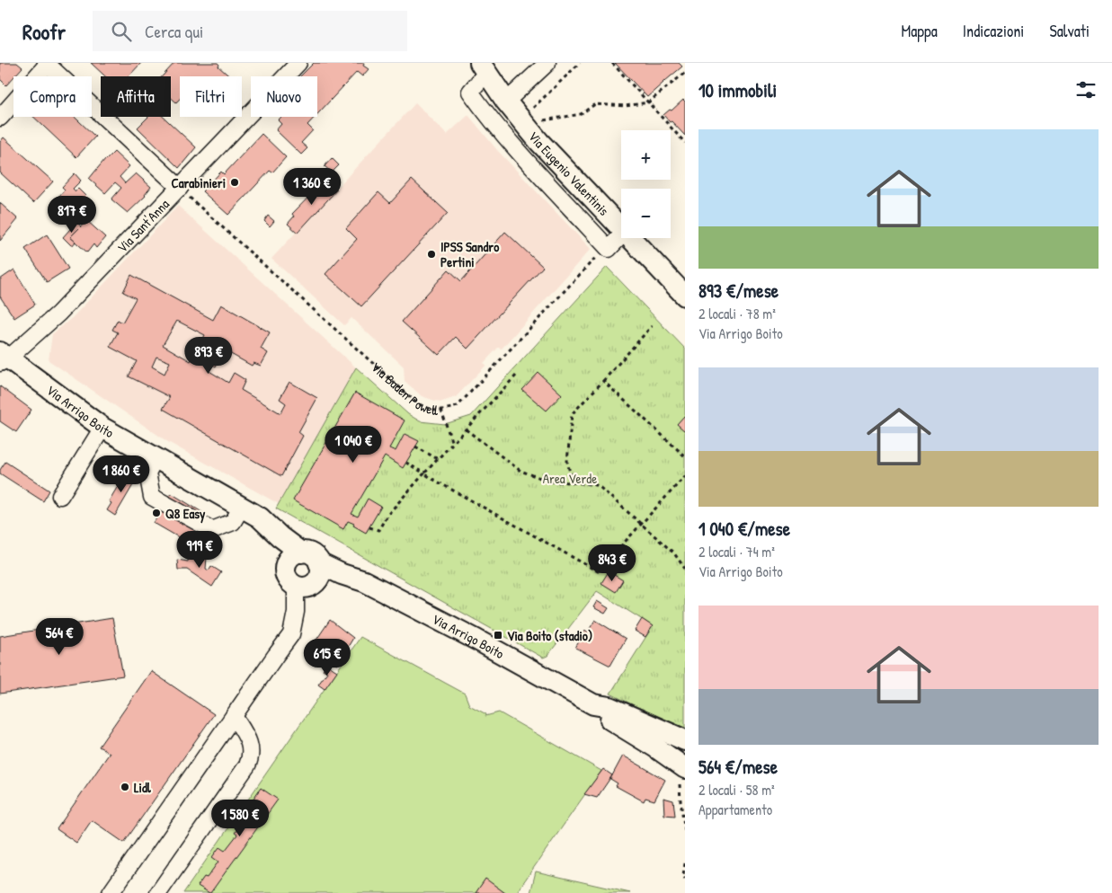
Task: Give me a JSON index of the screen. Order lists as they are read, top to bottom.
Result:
{
  "streets": {
    "main road": ["Via Eugenio Valentinis", "Via Arrigo Boito"],
    "street": ["Via Sant'Anna"],
    "path": ["Via Baden Powell"]
  },
  "crossings": [
    ["Via Sant'Anna", "Via Baden Powell"],
    ["Via Sant'Anna", "Via Arrigo Boito"]
  ],
  "parks": ["Area Verde"],
  "places": {
    "other": [
      "Carabinieri",
      "IPSS Sandro Pertini",
      "Q8 Easy",
      "Lidl"
    ],
    "transit": ["Via Boito (stadio)"]
  },
  "page": {
    "header": "Roofr",
    "search": "Cerca qui",
    "nav": ["Mappa", "Indicazioni", "Salvati"],
    "heading": "10 immobili",
    "chip": [
      "Compra",
      "Affitta",
      "Filtri",
      "Nuovo"
    ],
    "list": [
      {
        "name": "893 €/mese",
        "note": "2 locali · 78 m² · Via Arrigo Boito"
      },
      {
        "name": "1 040 €/mese",
        "note": "2 locali · 74 m² · Via Arrigo Boito"
      },
      {
        "name": "564 €/mese",
        "note": "2 locali · 58 m² · Appartamento"
      }
    ],
    "map_buttons": ["+", "−"],
    "price": [
      "1 360 €",
      "817 €",
      "893 €",
      "1 040 €",
      "1 860 €",
      "919 €",
      "843 €",
      "564 €",
      "615 €",
      "1 580 €"
    ]
  }
}
